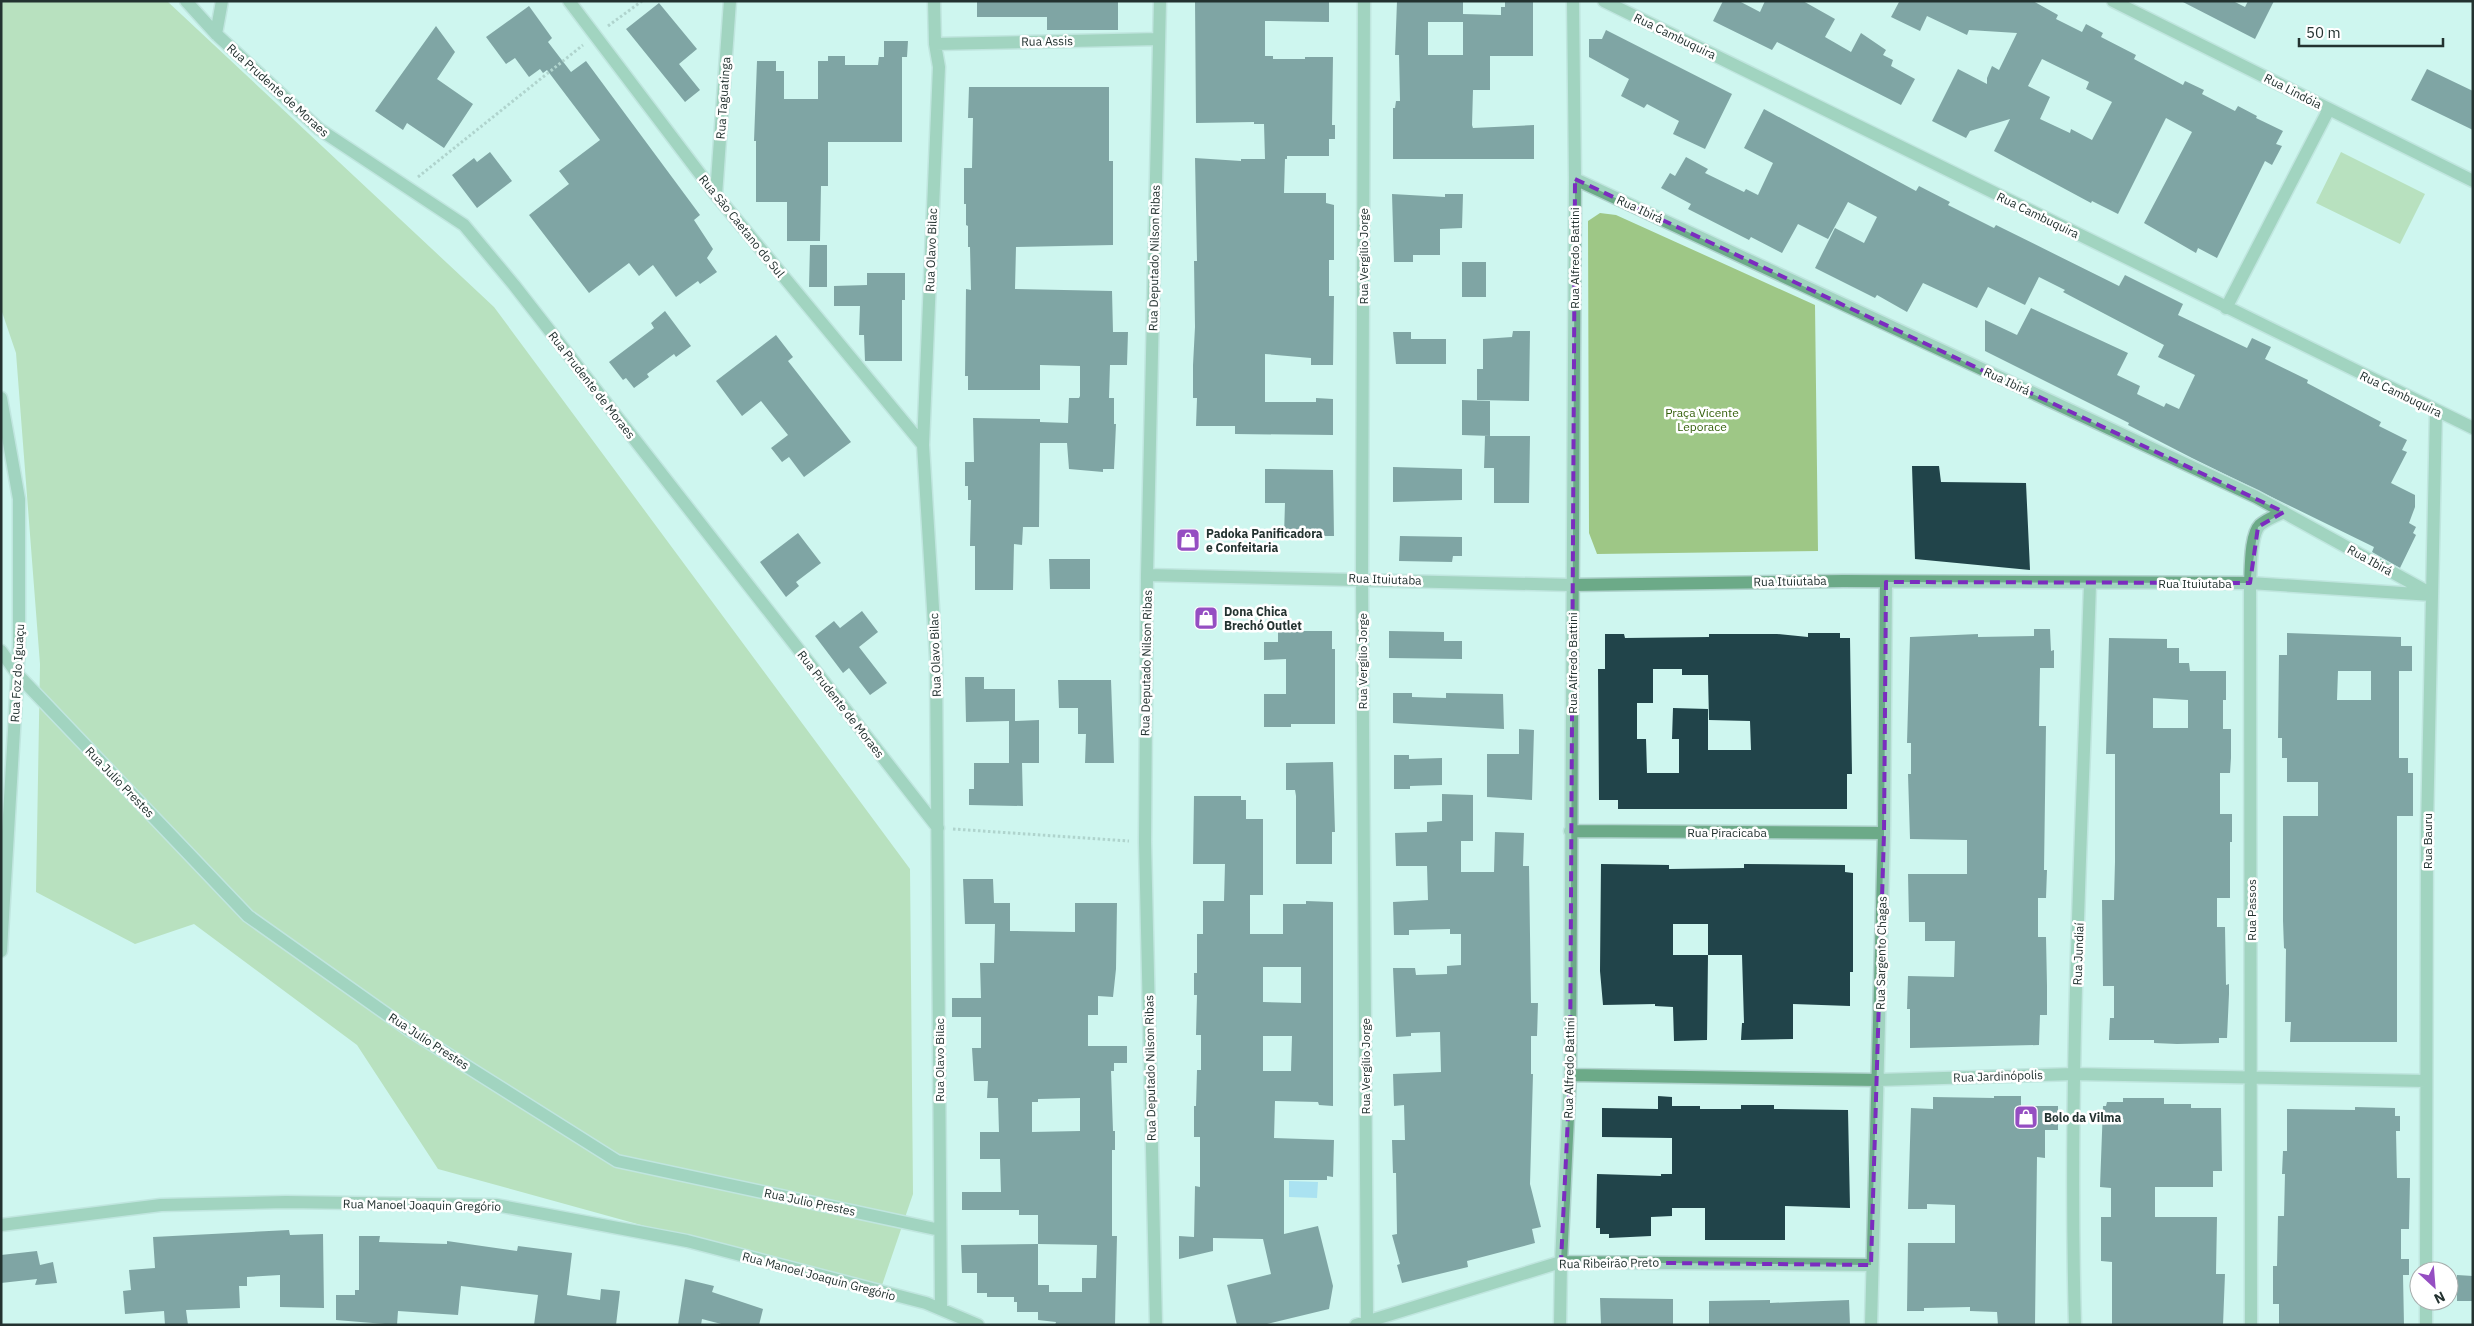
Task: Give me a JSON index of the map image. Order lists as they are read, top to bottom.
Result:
{
  "streets": {
    "street": [
      "Rua Cambuquira",
      "Rua Assis",
      "Rua Prudente de Moraes",
      "Rua Lindóia",
      "Rua Taguatinga",
      "Rua Ibirá",
      "Rua São Caetano do Sul",
      "Rua Olavo Bilac",
      "Rua Vergílio Jorge",
      "Rua Deputado Nilson Ribas",
      "Rua Alfredo Battini",
      "Rua Ituiutaba",
      "Rua Foz do Iguaçu",
      "Rua Julio Prestes",
      "Rua Piracicaba",
      "Rua Bauru",
      "Rua Passos",
      "Rua Sargento Chagas",
      "Rua Jundiaí",
      "Rua Jardinópolis",
      "Rua Manoel Joaquin Gregório",
      "Rua Ribeirão Preto"
    ]
  },
  "crossings": [
    ["Rua Cambuquira", "Rua Bauru"],
    ["Rua Assis", "Rua Olavo Bilac"],
    ["Rua Assis", "Rua Deputado Nilson Ribas"],
    ["Rua Prudente de Moraes", "Rua Olavo Bilac"],
    ["Rua Taguatinga", "Rua São Caetano do Sul"],
    ["Rua Ibirá", "Rua Alfredo Battini"],
    ["Rua Ibirá", "Rua Ituiutaba"],
    ["Rua Ibirá", "Rua Bauru"],
    ["Rua Ibirá", "Rua Passos"],
    ["Rua São Caetano do Sul", "Rua Olavo Bilac"],
    ["Rua Olavo Bilac", "Rua Julio Prestes"],
    ["Rua Olavo Bilac", "Rua Manoel Joaquin Gregório"],
    ["Rua Vergílio Jorge", "Rua Ituiutaba"],
    ["Rua Vergílio Jorge", "Rua Ribeirão Preto"],
    ["Rua Deputado Nilson Ribas", "Rua Ituiutaba"],
    ["Rua Alfredo Battini", "Rua Ituiutaba"],
    ["Rua Alfredo Battini", "Rua Piracicaba"],
    ["Rua Alfredo Battini", "Rua Jardinópolis"],
    ["Rua Alfredo Battini", "Rua Ribeirão Preto"],
    ["Rua Ituiutaba", "Rua Bauru"],
    ["Rua Ituiutaba", "Rua Passos"],
    ["Rua Ituiutaba", "Rua Sargento Chagas"],
    ["Rua Ituiutaba", "Rua Jundiaí"],
    ["Rua Foz do Iguaçu", "Rua Julio Prestes"],
    ["Rua Piracicaba", "Rua Sargento Chagas"],
    ["Rua Bauru", "Rua Jardinópolis"],
    ["Rua Passos", "Rua Jardinópolis"],
    ["Rua Sargento Chagas", "Rua Jardinópolis"],
    ["Rua Sargento Chagas", "Rua Ribeirão Preto"],
    ["Rua Jundiaí", "Rua Jardinópolis"]
  ],
  "parks": ["Praça Vicente Leporace"],
  "places": {
    "shop": ["Padoka Panificadora e Confeitaria", "Dona Chica Brechó Outlet", "Bolo da Vilma"]
  },
  "scale_bar": "50 m",
  "north": "bottom right"
}
